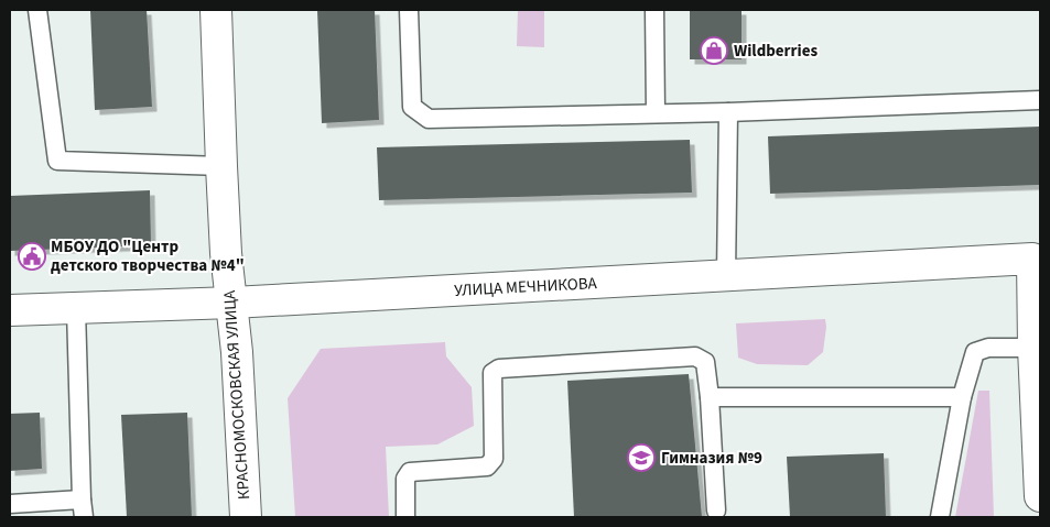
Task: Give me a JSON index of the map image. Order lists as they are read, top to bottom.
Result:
{
  "streets": {
    "street": ["УЛИЦА МЕЧНИКОВА", "КРАСНОМОСКОВСКАЯ УЛИЦА"]
  },
  "crossings": [
    ["УЛИЦА МЕЧНИКОВА", "КРАСНОМОСКОВСКАЯ УЛИЦА"]
  ],
  "places": {
    "shop": ["Wildberries"],
    "public building": ["МБОУ ДО \"Центр детского творчества №4\""],
    "school or university": ["Гимназия №9"]
  }
}
